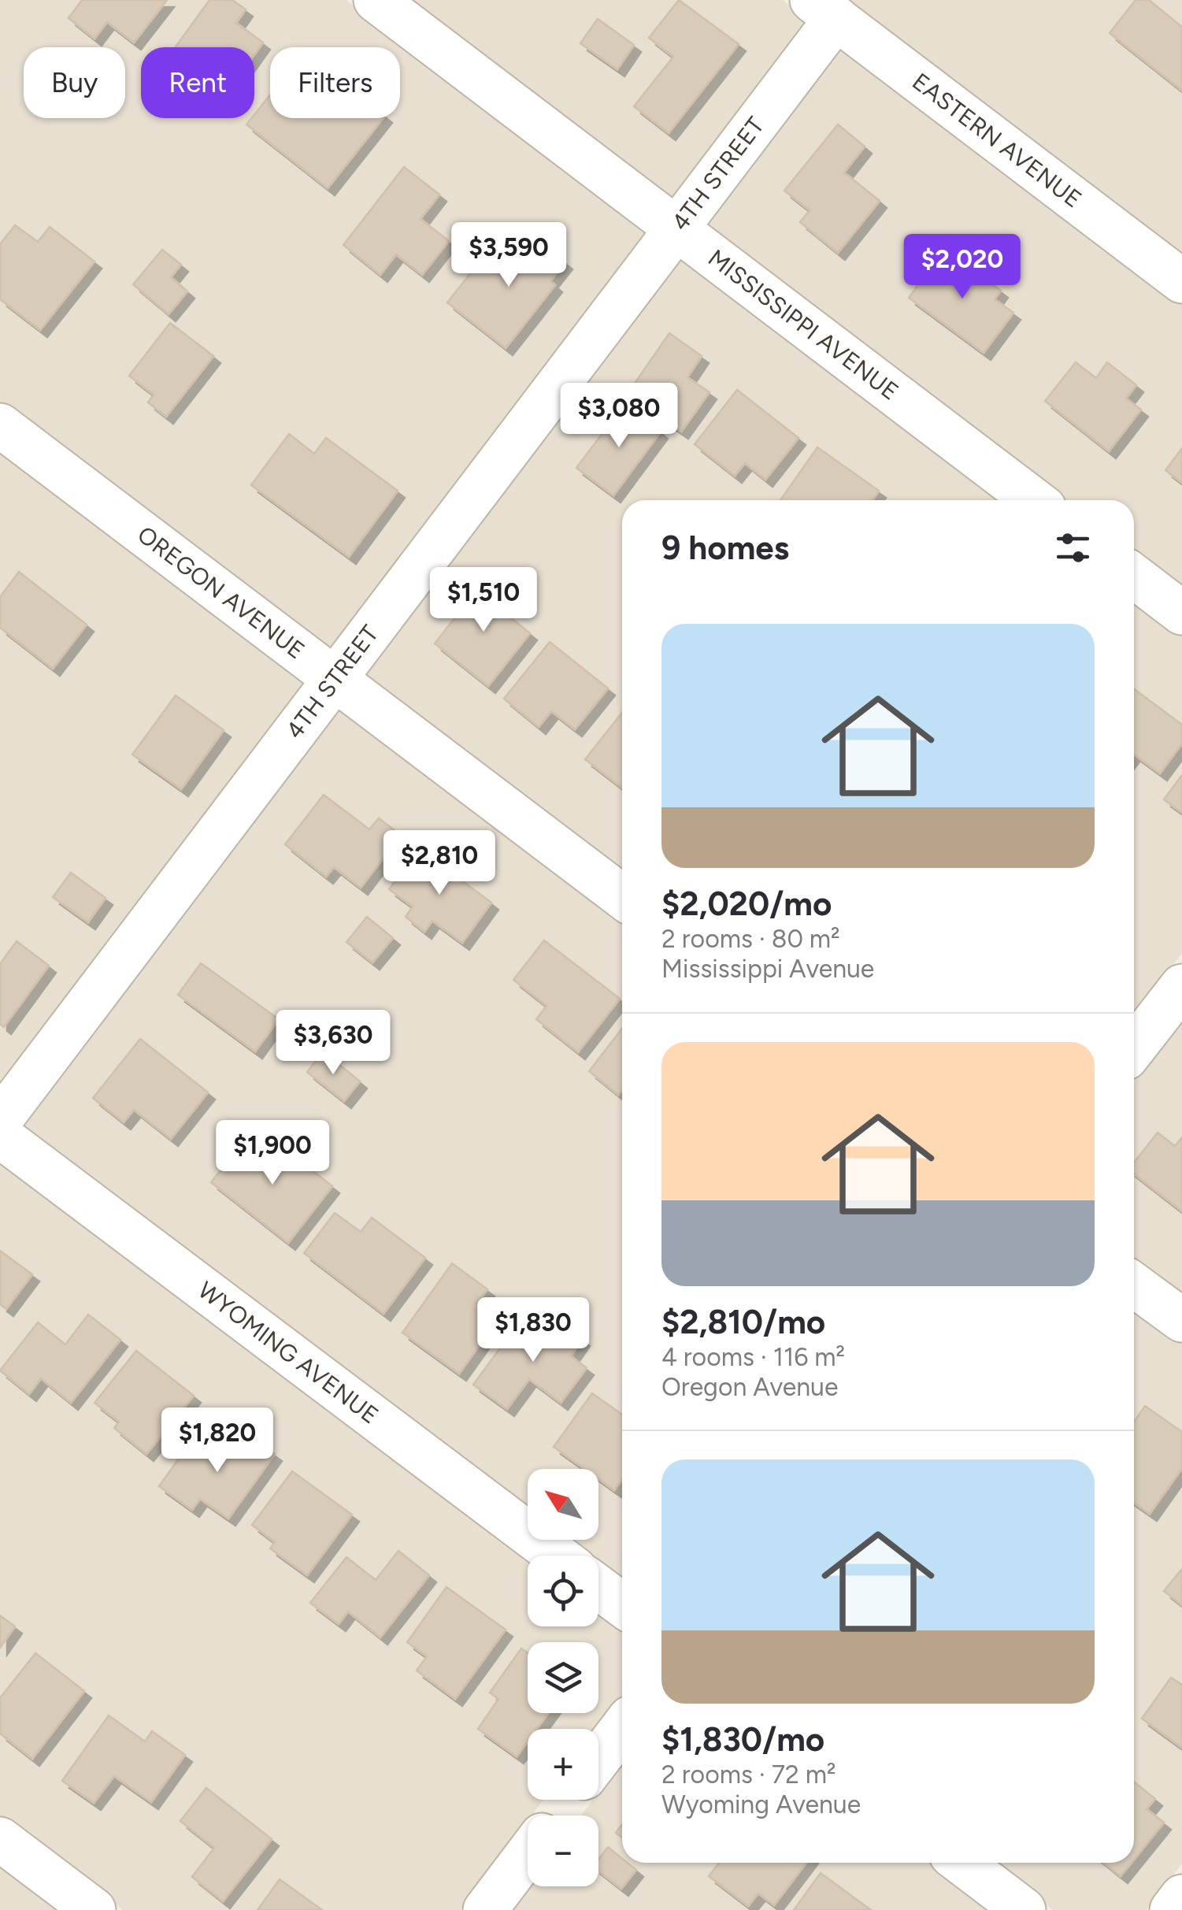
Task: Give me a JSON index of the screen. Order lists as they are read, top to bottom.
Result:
{
  "streets": {
    "street": [
      "EASTERN AVENUE",
      "4TH STREET",
      "MISSISSIPPI AVENUE",
      "OREGON AVENUE",
      "WYOMING AVENUE"
    ]
  },
  "crossings": [
    ["EASTERN AVENUE", "4TH STREET"],
    ["4TH STREET", "MISSISSIPPI AVENUE"],
    ["4TH STREET", "OREGON AVENUE"]
  ],
  "north": "top left",
  "page": {
    "chip": ["Buy", "Rent", "Filters"],
    "price": [
      "$3,590",
      "$2,020",
      "$3,080",
      "$1,510",
      "$2,810",
      "$3,630",
      "$1,900",
      "$1,830",
      "$1,820"
    ],
    "heading": "9 homes",
    "list": [
      {
        "name": "$2,020/mo",
        "note": "2 rooms · 80 m² · Mississippi Avenue"
      },
      {
        "name": "$2,810/mo",
        "note": "4 rooms · 116 m² · Oregon Avenue"
      },
      {
        "name": "$1,830/mo",
        "note": "2 rooms · 72 m² · Wyoming Avenue"
      }
    ],
    "map_buttons": ["+", "−"]
  }
}
